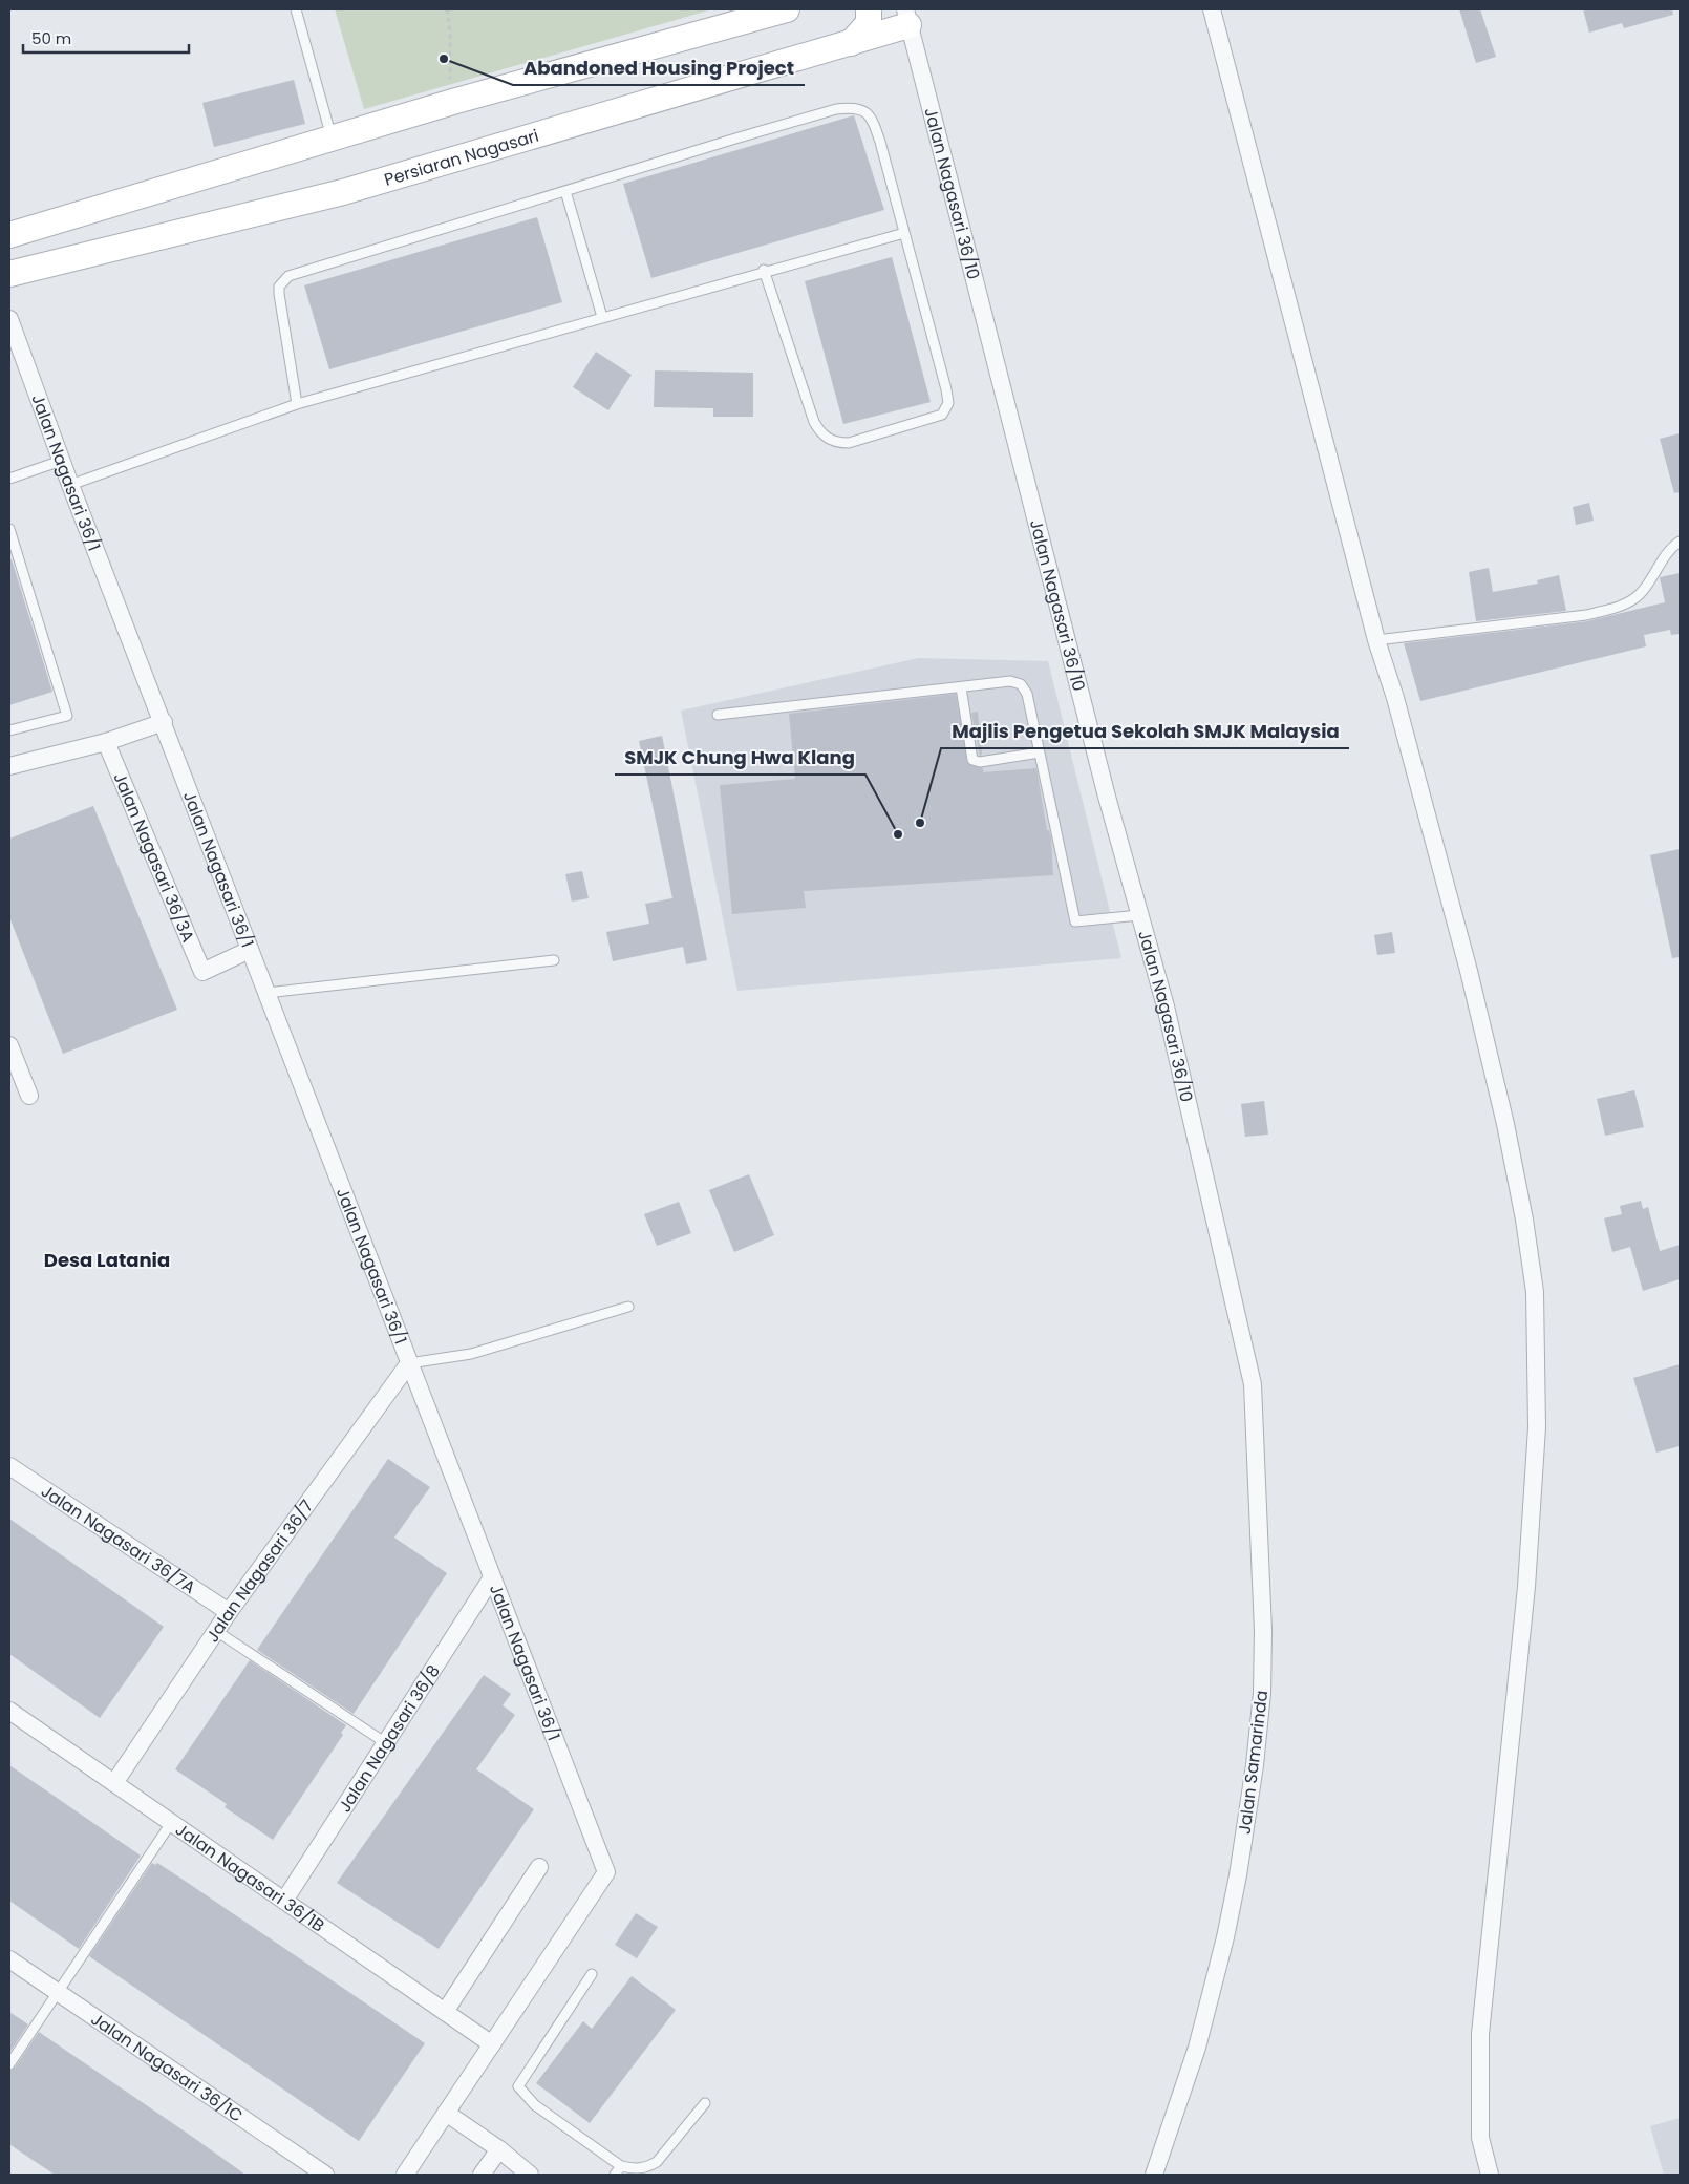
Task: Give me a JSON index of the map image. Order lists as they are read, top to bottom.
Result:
{
  "streets": {
    "street": [
      "Persiaran Nagasari",
      "Jalan Nagasari 36/10",
      "Jalan Nagasari 36/1",
      "Jalan Nagasari 36/3A",
      "Jalan Nagasari 36/7A",
      "Jalan Nagasari 36/7",
      "Jalan Nagasari 36/8",
      "Jalan Samarinda",
      "Jalan Nagasari 36/1B",
      "Jalan Nagasari 36/1C"
    ]
  },
  "crossings": [
    ["Persiaran Nagasari", "Jalan Nagasari 36/10"],
    ["Jalan Nagasari 36/10", "Jalan Samarinda"],
    ["Jalan Nagasari 36/1", "Jalan Nagasari 36/3A"],
    ["Jalan Nagasari 36/1", "Jalan Nagasari 36/7"],
    ["Jalan Nagasari 36/1", "Jalan Nagasari 36/8"],
    ["Jalan Nagasari 36/1", "Jalan Nagasari 36/1B"],
    ["Jalan Nagasari 36/7A", "Jalan Nagasari 36/7"],
    ["Jalan Nagasari 36/7", "Jalan Nagasari 36/1B"],
    ["Jalan Nagasari 36/8", "Jalan Nagasari 36/1B"]
  ],
  "districts": ["Desa Latania"],
  "places": ["Abandoned Housing Project", "Majlis Pengetua Sekolah SMJK Malaysia", "SMJK Chung Hwa Klang"],
  "scale_bar": "50 m"
}
